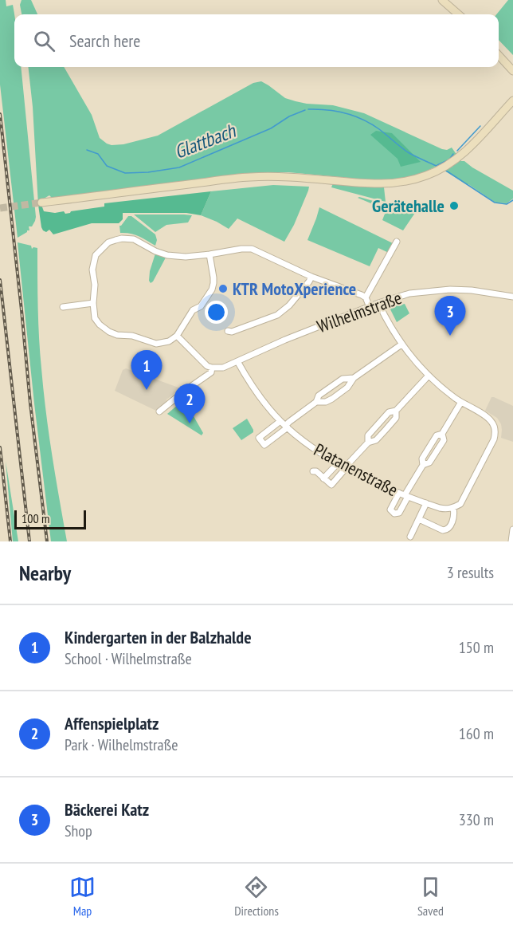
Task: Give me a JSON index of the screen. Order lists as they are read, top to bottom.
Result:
{
  "streets": {
    "street": ["Wilhelmstraße", "Platanenstraße"]
  },
  "crossings": [
    ["Wilhelmstraße", "Platanenstraße"]
  ],
  "water": ["Glattbach"],
  "places": ["Gerätehalle", "KTR MotoXperience"],
  "scale_bar": "100 m",
  "page": {
    "search": "Search here",
    "pins": ["3", "1", "2"],
    "scale": "100 m",
    "heading": ["Nearby", "3 results"],
    "list": [
      {
        "mark": "1",
        "name": "Kindergarten in der Balzhalde",
        "note": "School · Wilhelmstraße",
        "value": "150 m"
      },
      {
        "mark": "2",
        "name": "Affenspielplatz",
        "note": "Park · Wilhelmstraße",
        "value": "160 m"
      },
      {
        "mark": "3",
        "name": "Bäckerei Katz",
        "note": "Shop",
        "value": "330 m"
      }
    ],
    "nav": ["Map", "Directions", "Saved"]
  }
}
